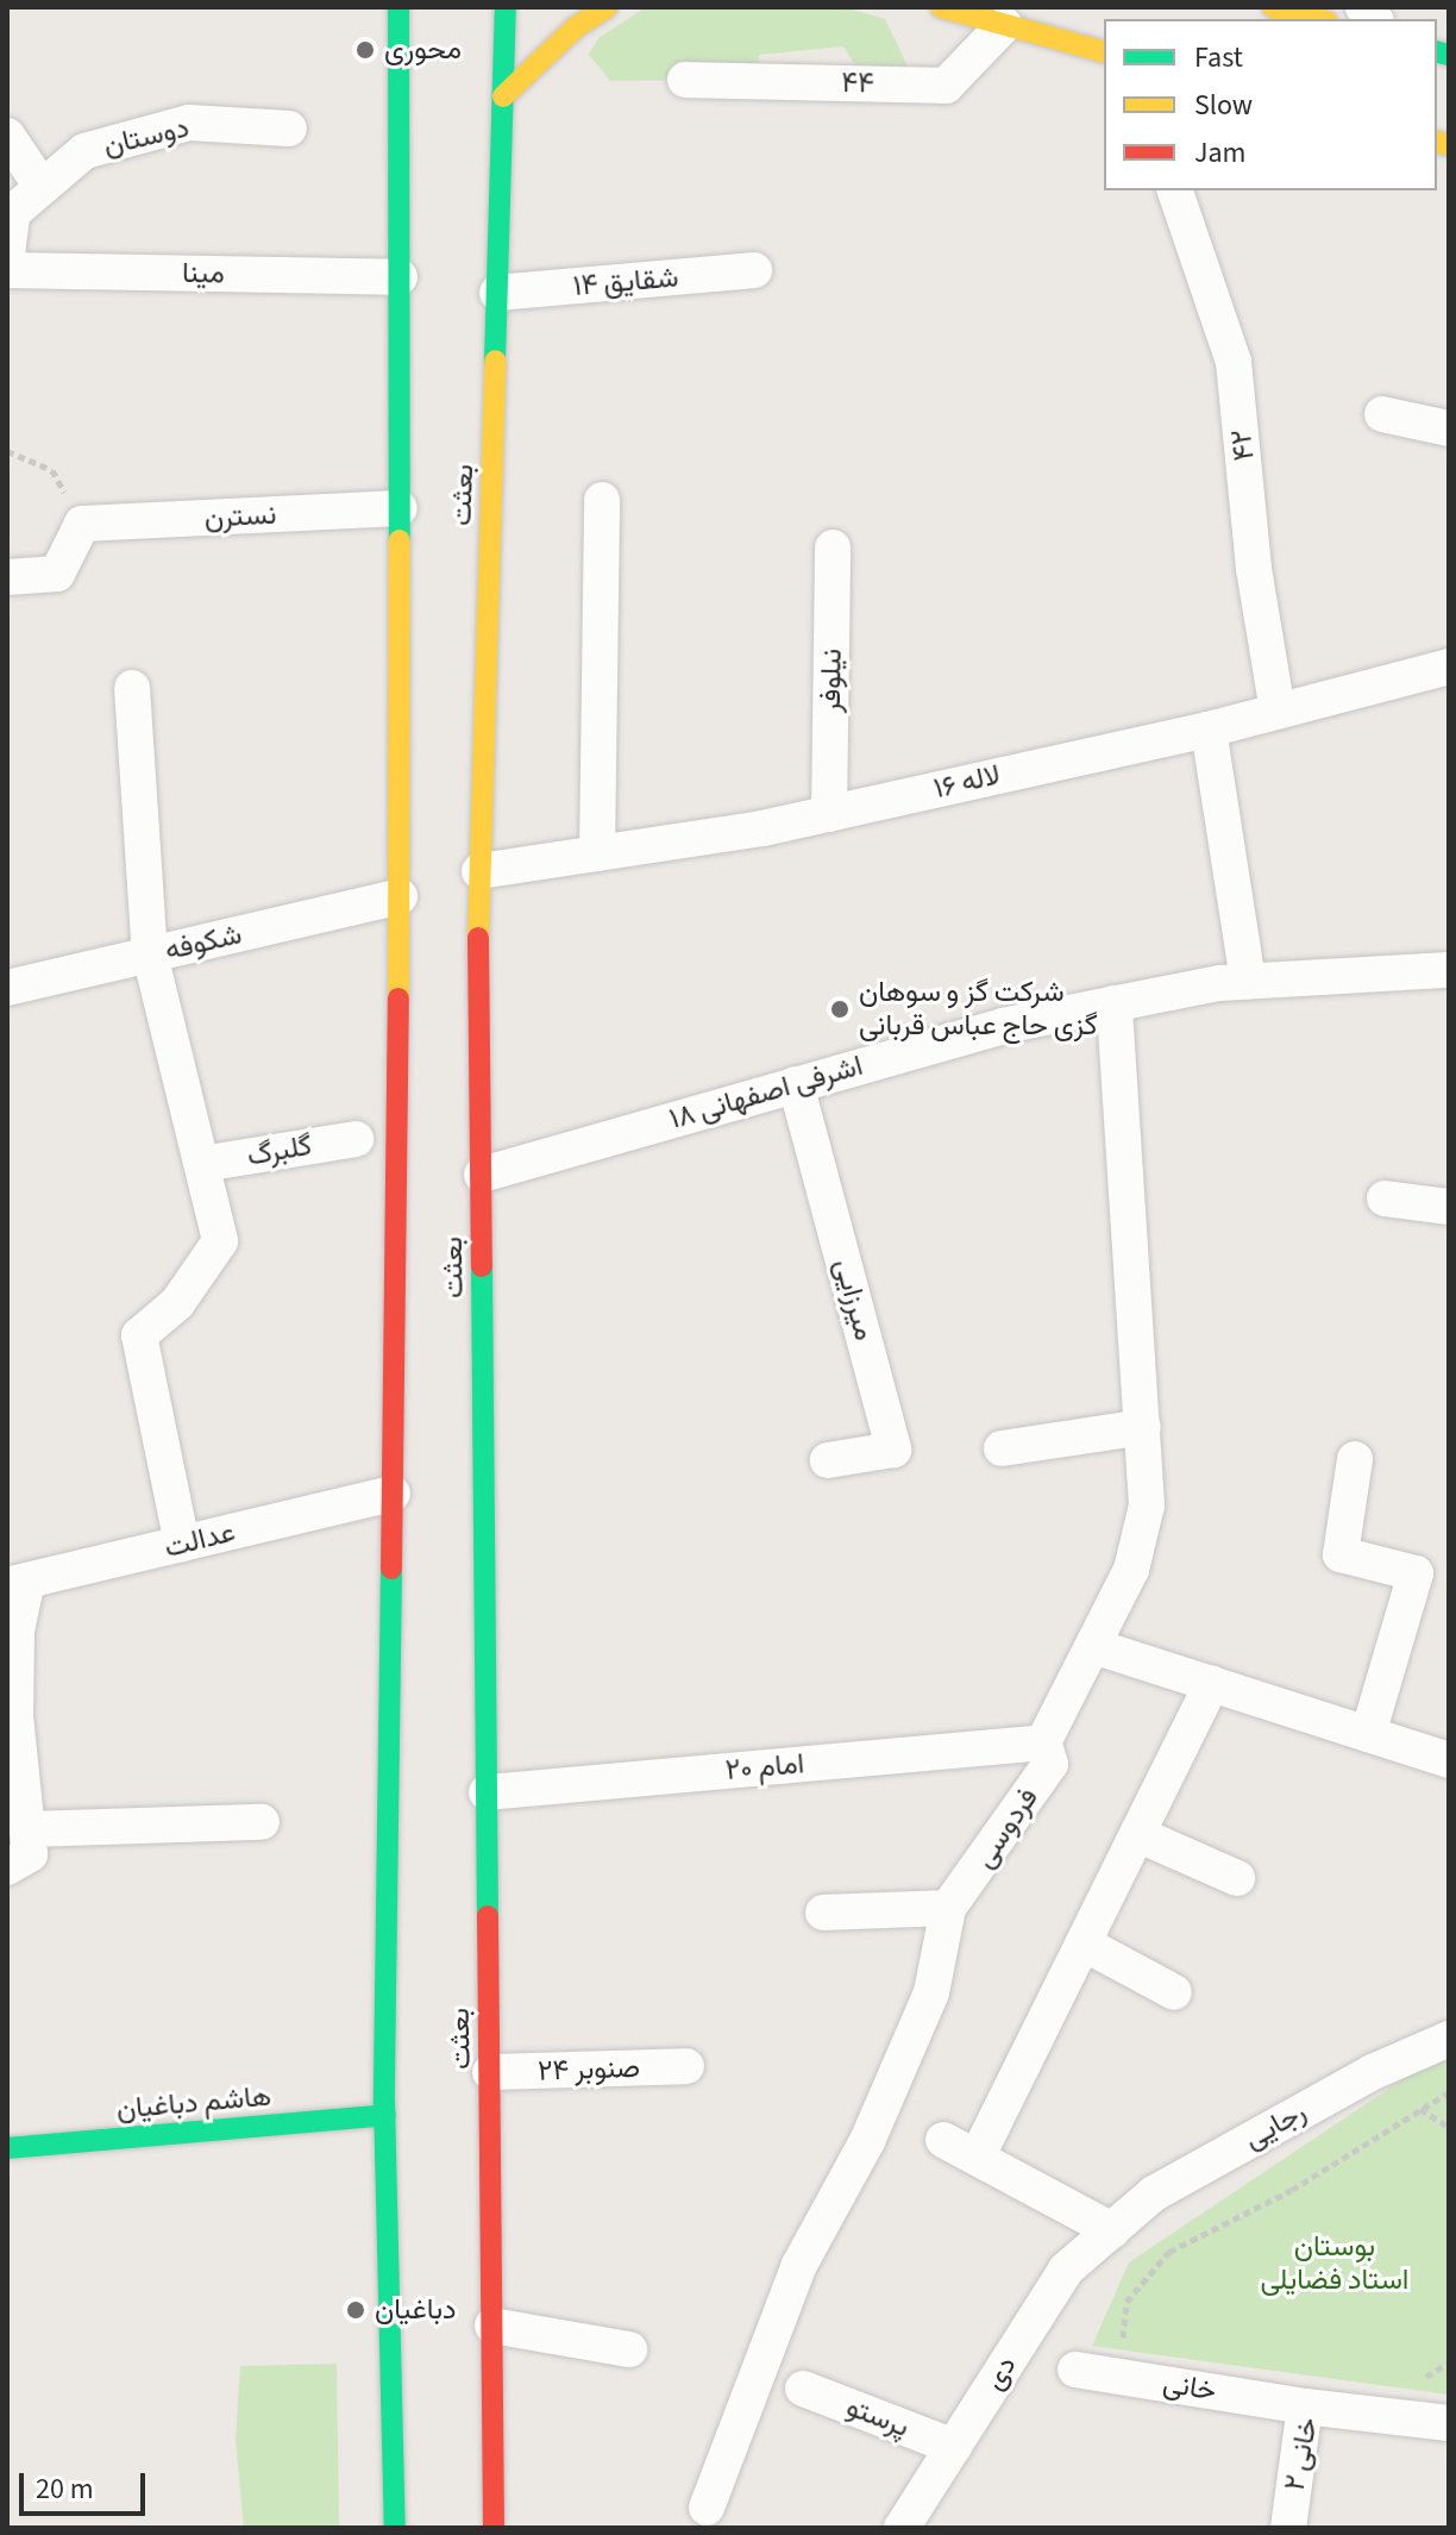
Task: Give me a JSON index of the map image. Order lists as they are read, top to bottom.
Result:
{
  "streets": {
    "main road": ["بعثت", "هاشم دباغیان"],
    "street": [
      "۴۴",
      "دوستان",
      "مینا",
      "شقایق ۱۴",
      "۴۲",
      "نسترن",
      "نیلوفر",
      "لاله ۱۶",
      "شکوفه",
      "اشرفی اصفهانی ۱۸",
      "گلبرگ",
      "میرزایی",
      "عدالت",
      "امام ۲۰",
      "فردوسی",
      "صنوبر ۲۴",
      "رجایی",
      "دی",
      "خانی",
      "پرستو",
      "خانی ۲"
    ]
  },
  "crossings": [
    ["مینا", "بعثت"],
    ["شقایق ۱۴", "بعثت"],
    ["۴۲", "لاله ۱۶"],
    ["بعثت", "نسترن"],
    ["بعثت", "لاله ۱۶"],
    ["بعثت", "شکوفه"],
    ["بعثت", "اشرفی اصفهانی ۱۸"],
    ["بعثت", "عدالت"],
    ["بعثت", "امام ۲۰"],
    ["بعثت", "صنوبر ۲۴"],
    ["بعثت", "هاشم دباغیان"],
    ["نیلوفر", "لاله ۱۶"],
    ["اشرفی اصفهانی ۱۸", "میرزایی"],
    ["اشرفی اصفهانی ۱۸", "فردوسی"],
    ["امام ۲۰", "فردوسی"],
    ["رجایی", "دی"],
    ["دی", "پرستو"],
    ["خانی", "خانی ۲"]
  ],
  "parks": ["بوستان استاد فضایلی"],
  "places": ["محوری", "شرکت گز و سوهان گزی حاج عباس قربانی", "دباغیان"],
  "legend": ["Fast", "Slow", "Jam"],
  "scale_bar": "20 m"
}
